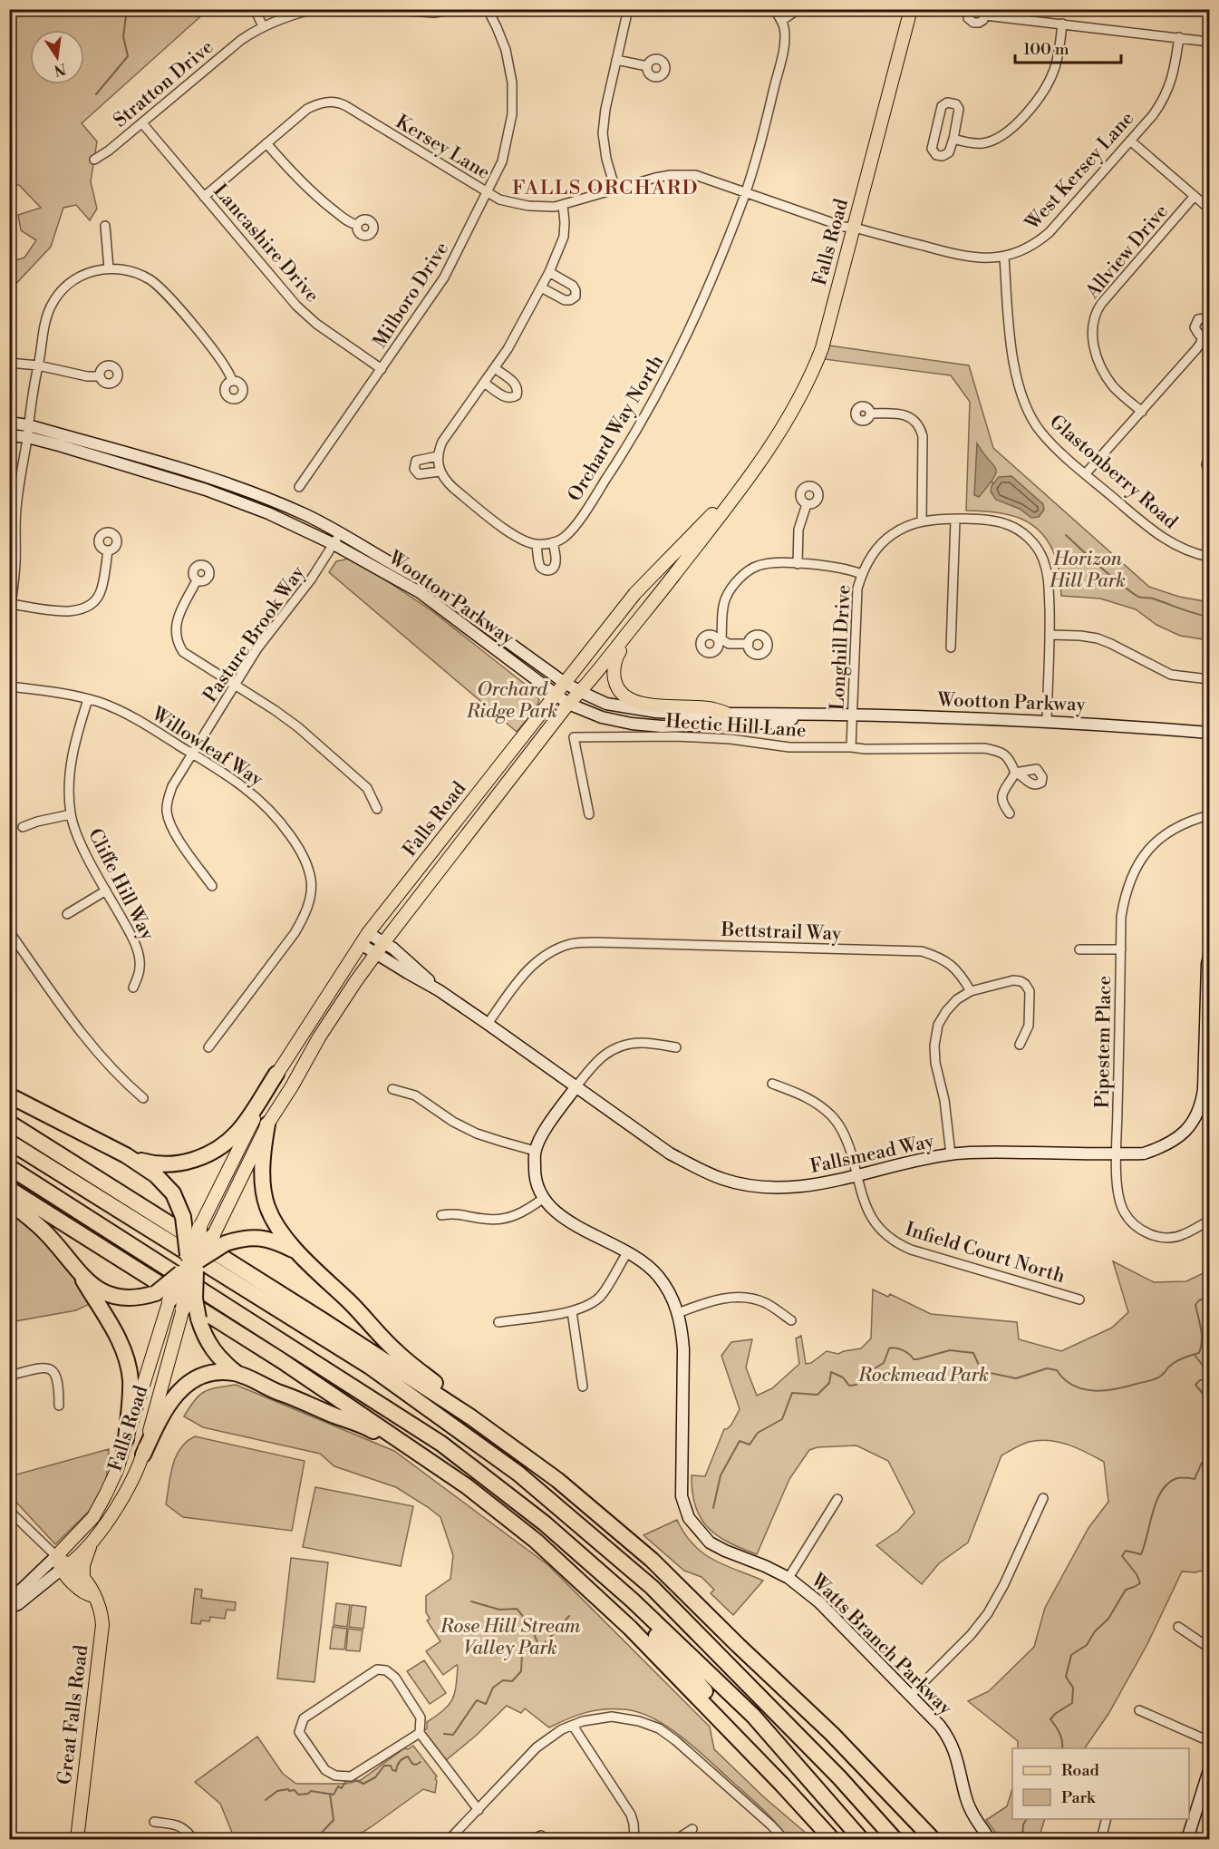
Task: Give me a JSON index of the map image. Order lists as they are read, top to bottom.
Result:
{
  "streets": {
    "main road": [
      "Falls Road",
      "Wootton Parkway",
      "Fallsmead Way",
      "Watts Branch Parkway",
      "Great Falls Road"
    ],
    "street": [
      "Stratton Drive",
      "Kersey Lane",
      "West Kersey Lane",
      "Lancashire Drive",
      "Allview Drive",
      "Milboro Drive",
      "Orchard Way North",
      "Glastonberry Road",
      "Pasture Brook Way",
      "Longhill Drive",
      "Hectic Hill Lane",
      "Willowleaf Way",
      "Cliffe Hill Way",
      "Bettstrail Way",
      "Pipestem Place",
      "Infield Court North"
    ]
  },
  "crossings": [
    ["Stratton Drive", "Lancashire Drive"],
    ["Kersey Lane", "West Kersey Lane"],
    ["Kersey Lane", "Falls Road"],
    ["Kersey Lane", "Lancashire Drive"],
    ["Kersey Lane", "Milboro Drive"],
    ["Kersey Lane", "Orchard Way North"],
    ["West Kersey Lane", "Falls Road"],
    ["West Kersey Lane", "Glastonberry Road"],
    ["Falls Road", "Wootton Parkway"],
    ["Falls Road", "Fallsmead Way"],
    ["Falls Road", "Great Falls Road"],
    ["Lancashire Drive", "Milboro Drive"],
    ["Wootton Parkway", "Pasture Brook Way"],
    ["Wootton Parkway", "Longhill Drive"],
    ["Pasture Brook Way", "Willowleaf Way"],
    ["Longhill Drive", "Hectic Hill Lane"],
    ["Willowleaf Way", "Cliffe Hill Way"],
    ["Bettstrail Way", "Fallsmead Way"],
    ["Pipestem Place", "Fallsmead Way"],
    ["Fallsmead Way", "Infield Court North"]
  ],
  "districts": ["FALLS ORCHARD"],
  "parks": [
    "Horizon Hill Park",
    "Orchard Ridge Park",
    "Rockmead Park",
    "Rose Hill Stream Valley Park"
  ],
  "legend": ["Road", "Park"],
  "scale_bar": "100 m",
  "north": "bottom"
}
